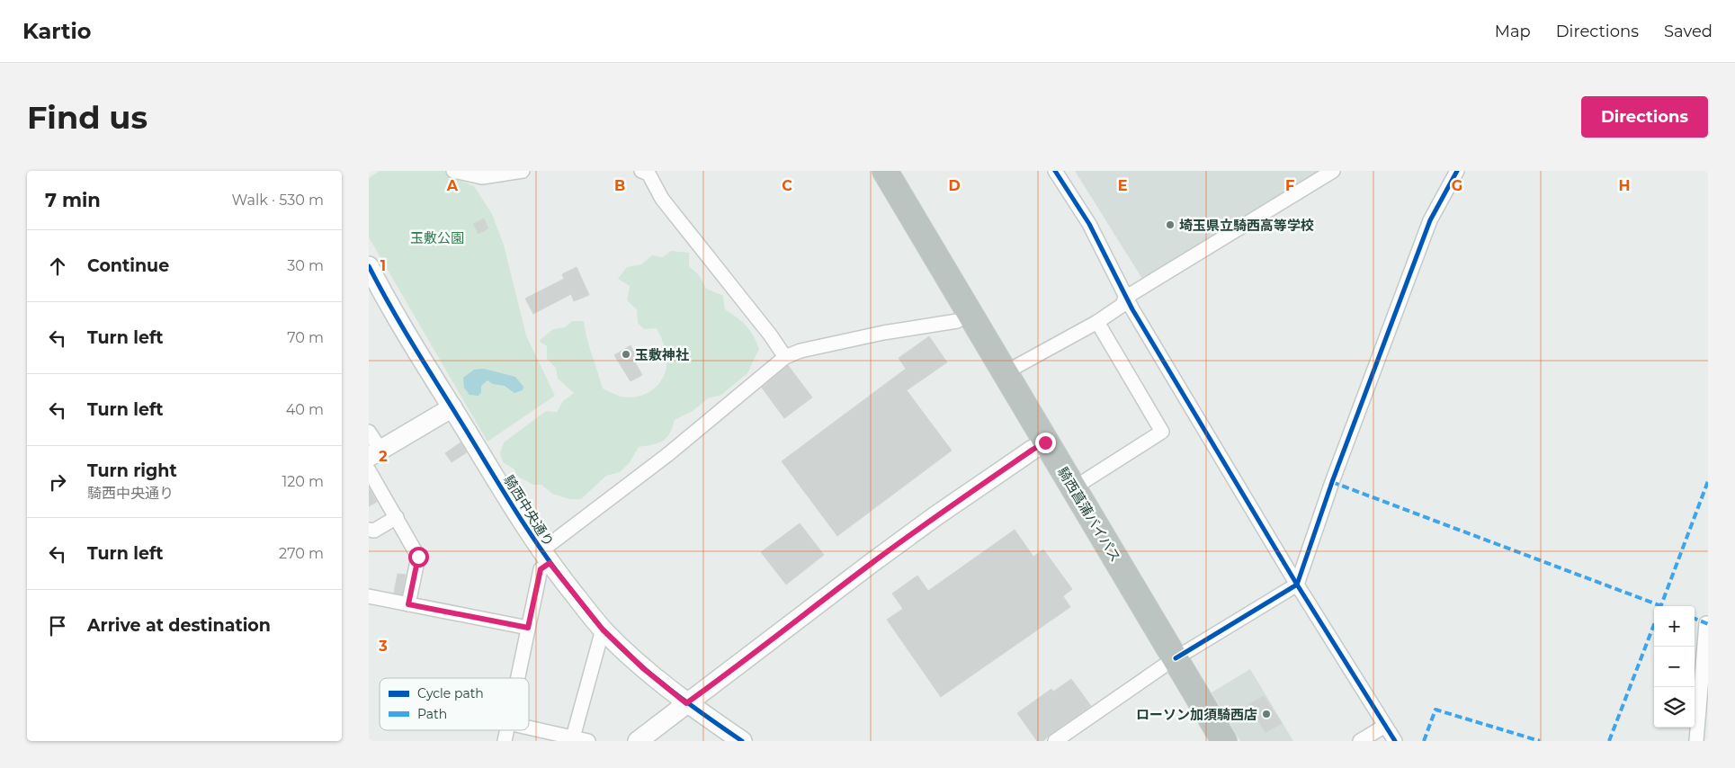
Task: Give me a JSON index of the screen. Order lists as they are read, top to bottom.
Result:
{
  "streets": {
    "highway": ["騎西菖蒲バイパス"],
    "street": ["騎西中央通り"]
  },
  "parks": ["玉敷公園"],
  "places": ["埼玉県立騎西高等学校", "玉敷神社", "ローソン加須騎西店"],
  "legend": ["Cycle path", "Path"],
  "page": {
    "header": "Kartio",
    "nav": ["Map", "Directions", "Saved"],
    "buttons": "Directions",
    "title": "Find us",
    "heading": ["7 min", "Walk · 530 m"],
    "list": [
      ["Continue", "30 m"],
      ["Turn left", "70 m"],
      ["Turn left", "40 m"],
      ["Turn right", "騎西中央通り", "120 m"],
      ["Turn left", "270 m"],
      "Arrive at destination"
    ],
    "map_buttons": ["+", "−"]
  },
  "grid": {
    "columns": [
      "A",
      "B",
      "C",
      "D",
      "E",
      "F",
      "G",
      "H"
    ],
    "rows": ["1", "2", "3"]
  }
}
